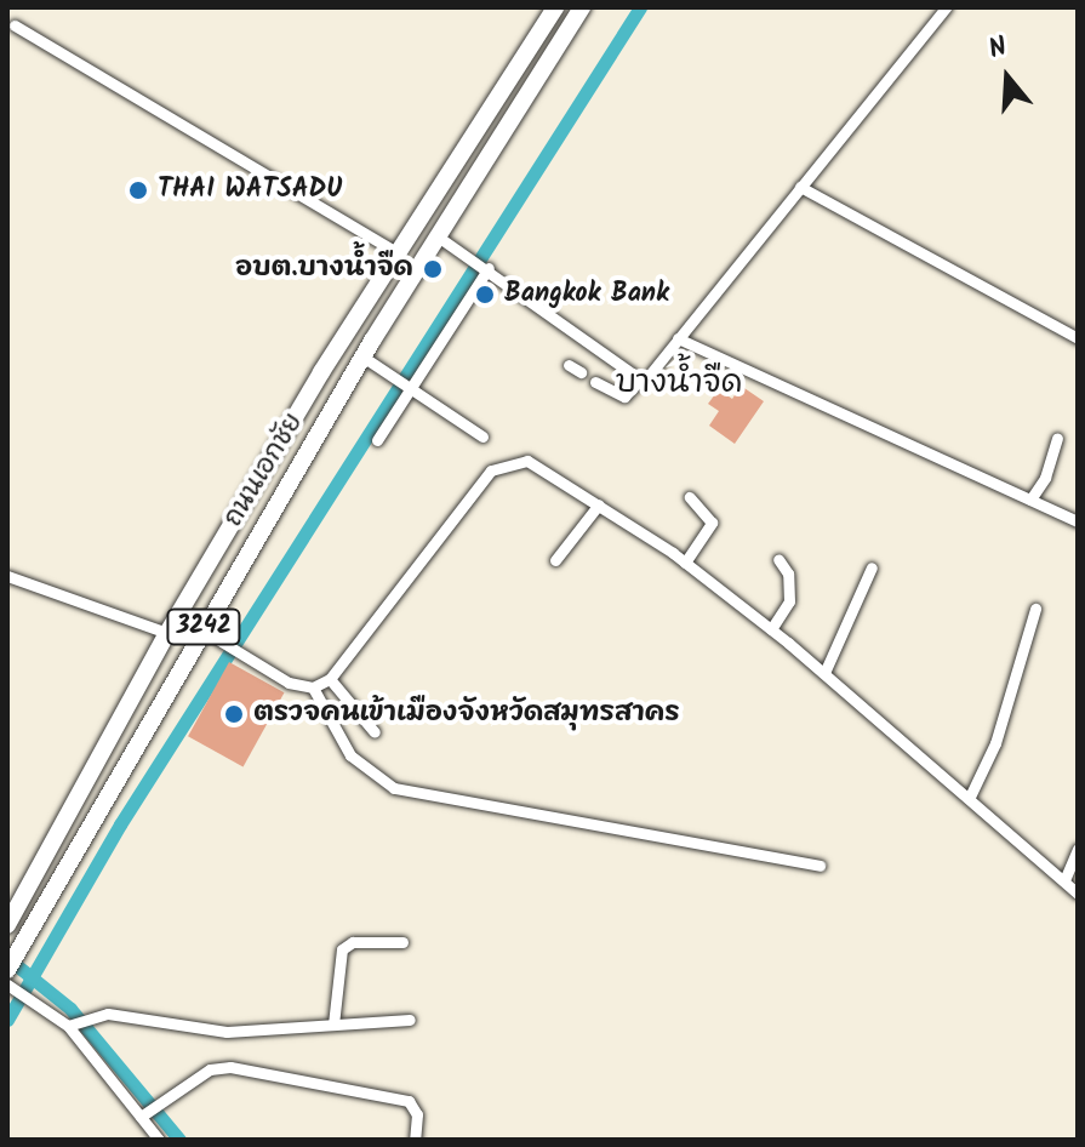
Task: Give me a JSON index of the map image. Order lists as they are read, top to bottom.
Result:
{
  "streets": {
    "main road": ["ถนนเอกชัย", "3242"]
  },
  "districts": ["บางน้ำจืด"],
  "places": [
    "THAI WATSADU",
    "อบต.บางน้ำจืด",
    "Bangkok Bank",
    "ตรวจคนเข้าเมืองจังหวัดสมุทรสาคร"
  ],
  "north": "top"
}
